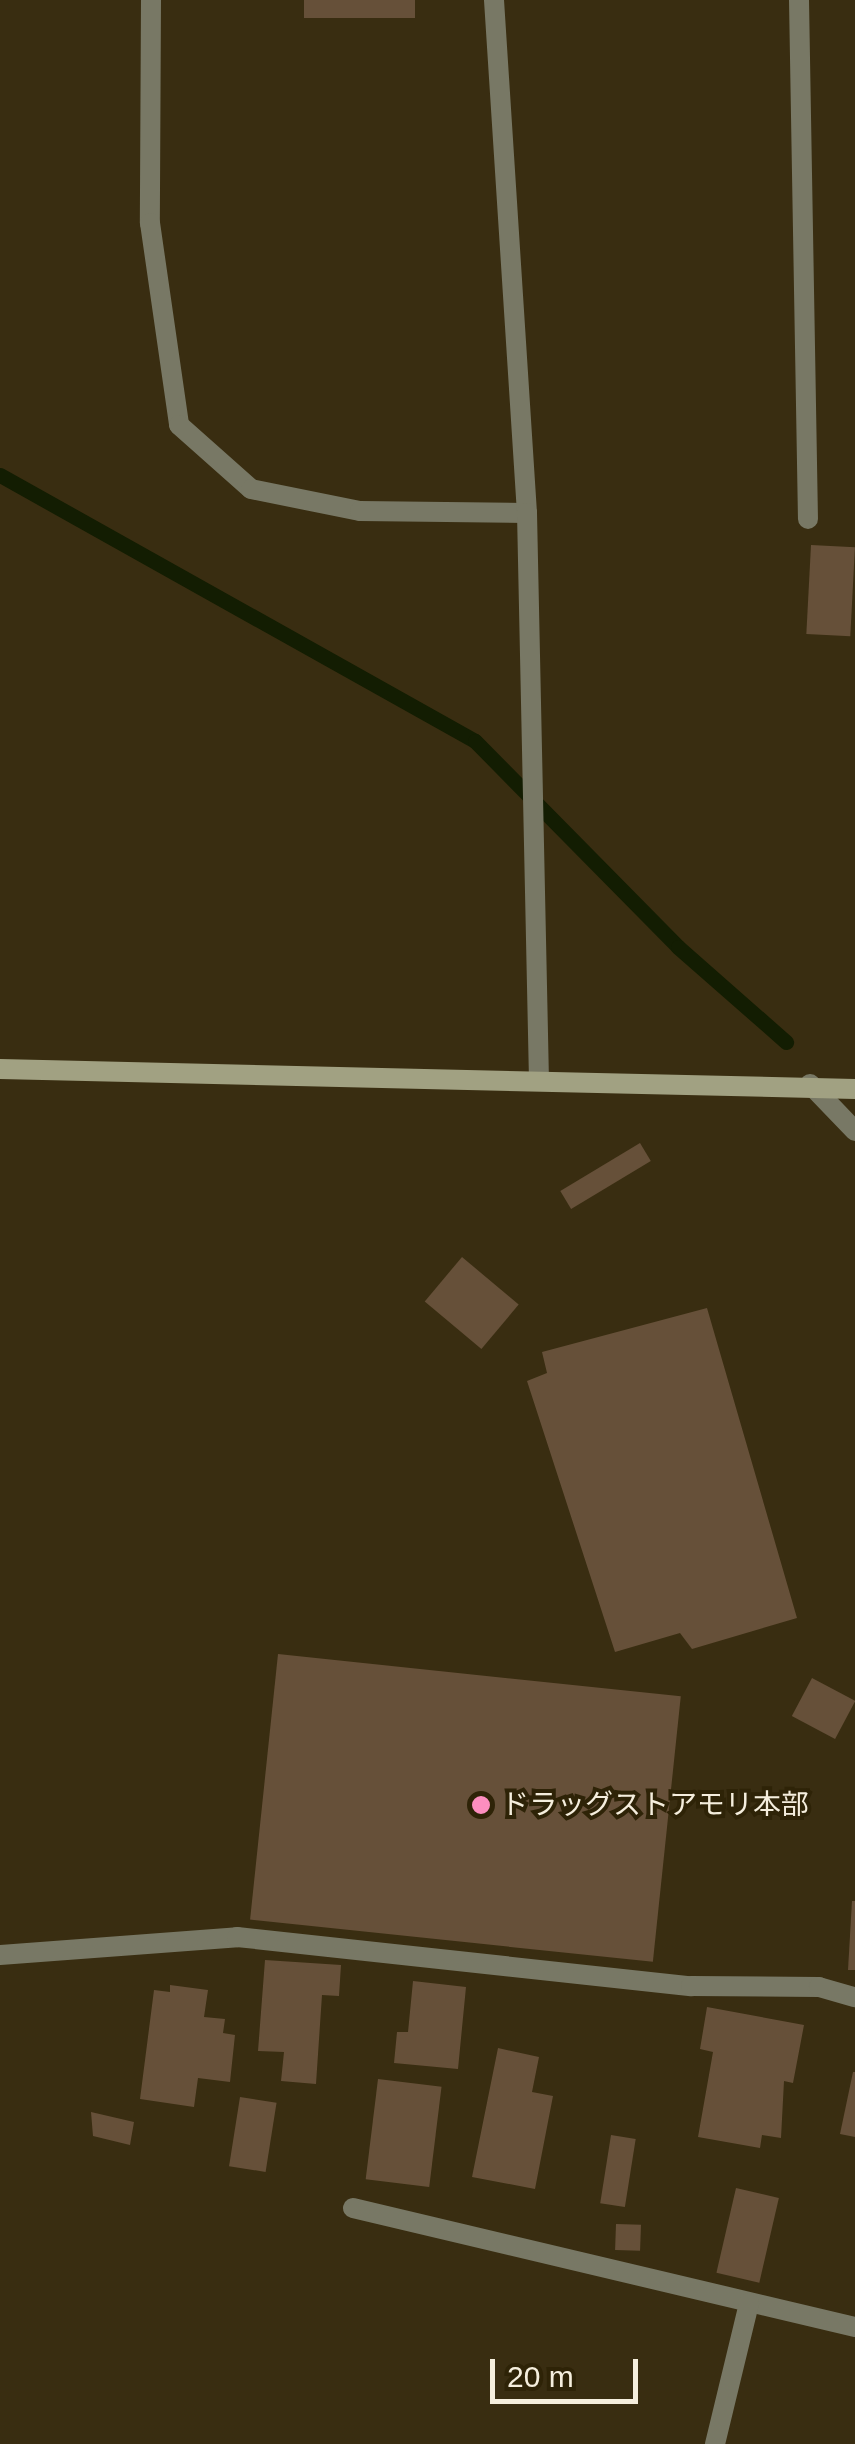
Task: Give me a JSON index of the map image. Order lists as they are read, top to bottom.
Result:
{
  "places": ["ドラッグストアモリ本部"],
  "scale_bar": "20 m"
}
